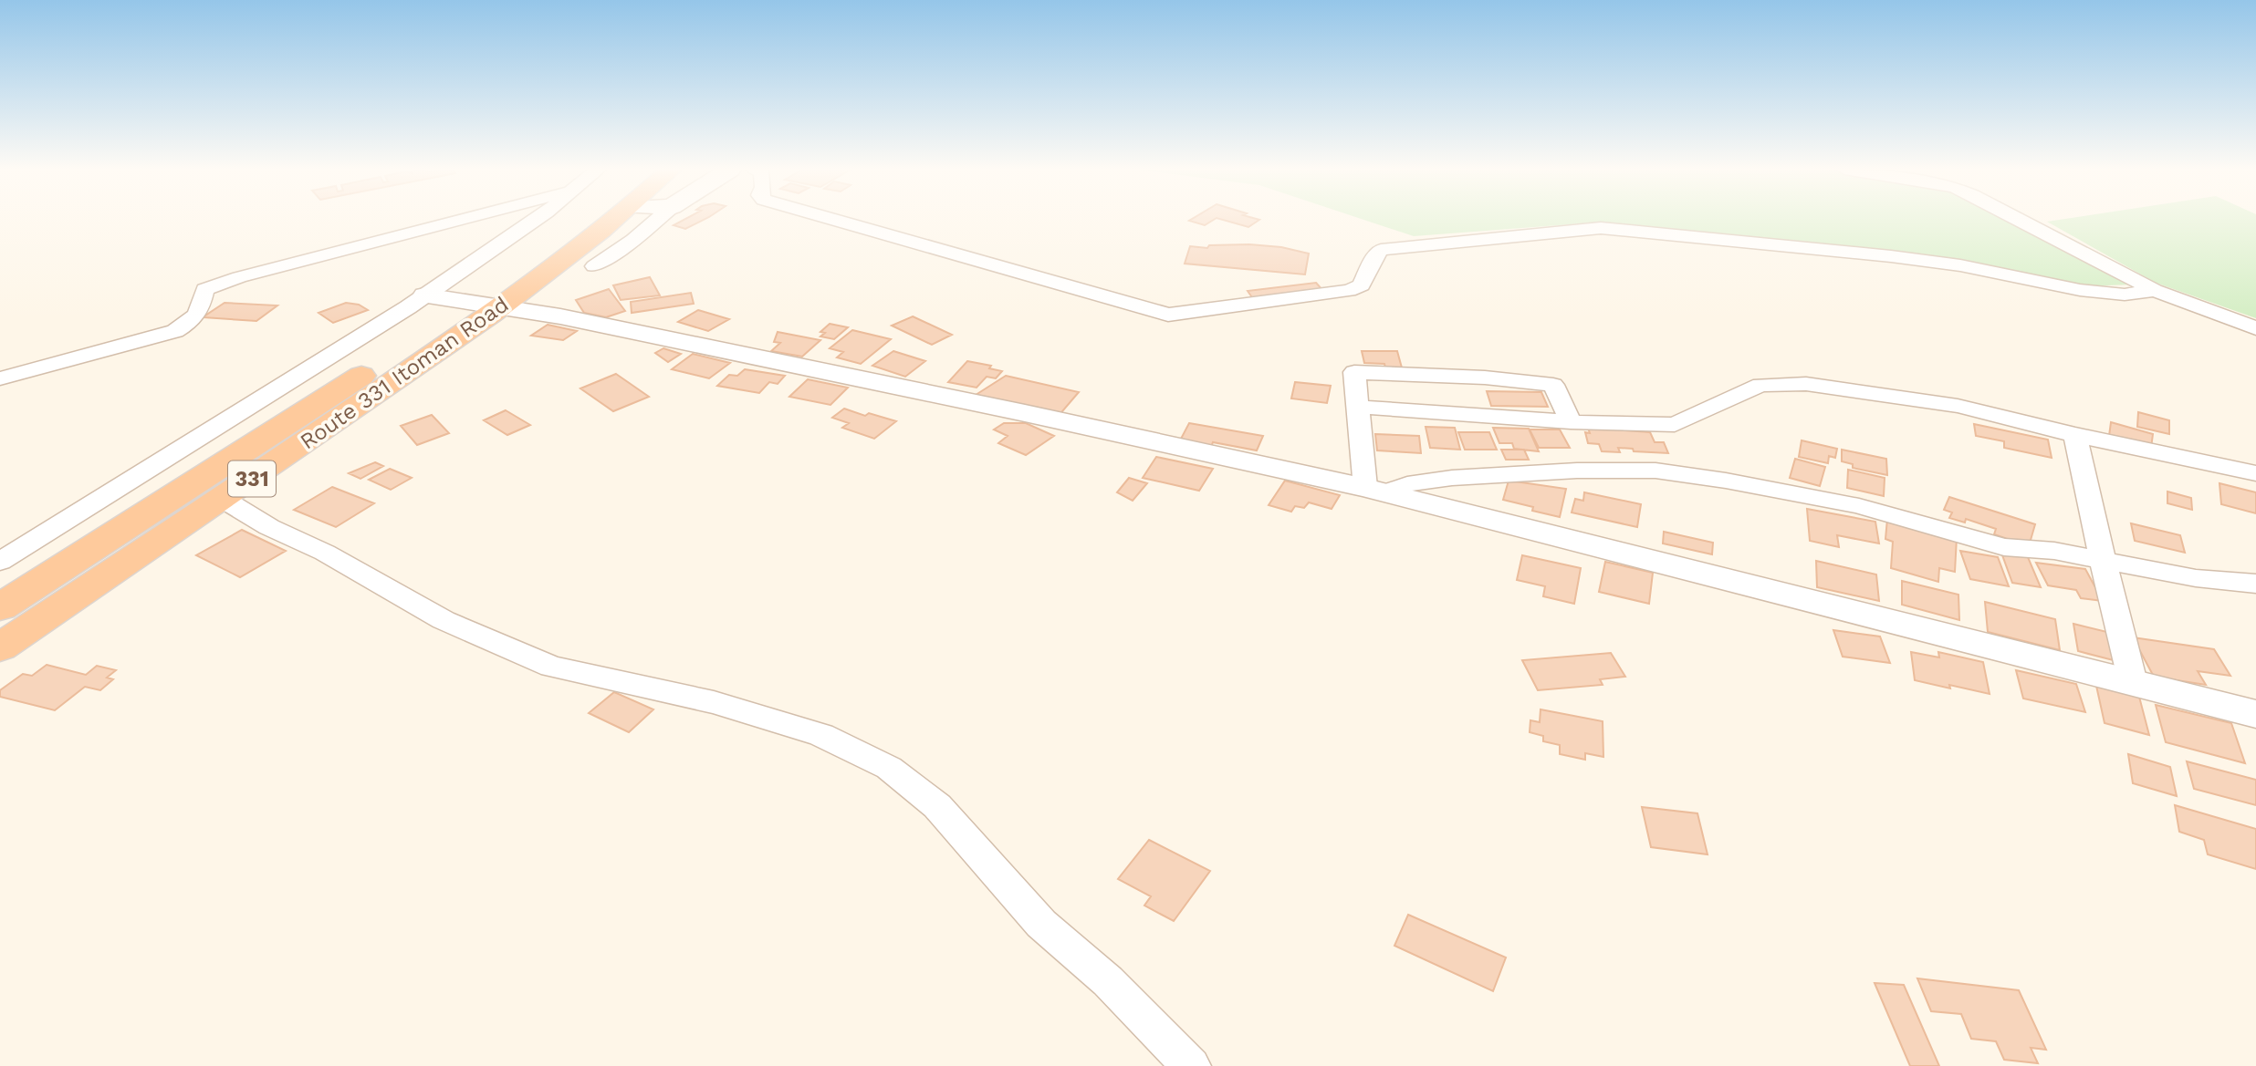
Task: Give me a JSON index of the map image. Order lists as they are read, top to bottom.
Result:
{
  "streets": {
    "highway": ["Route 331 Itoman Road", "331"]
  }
}
